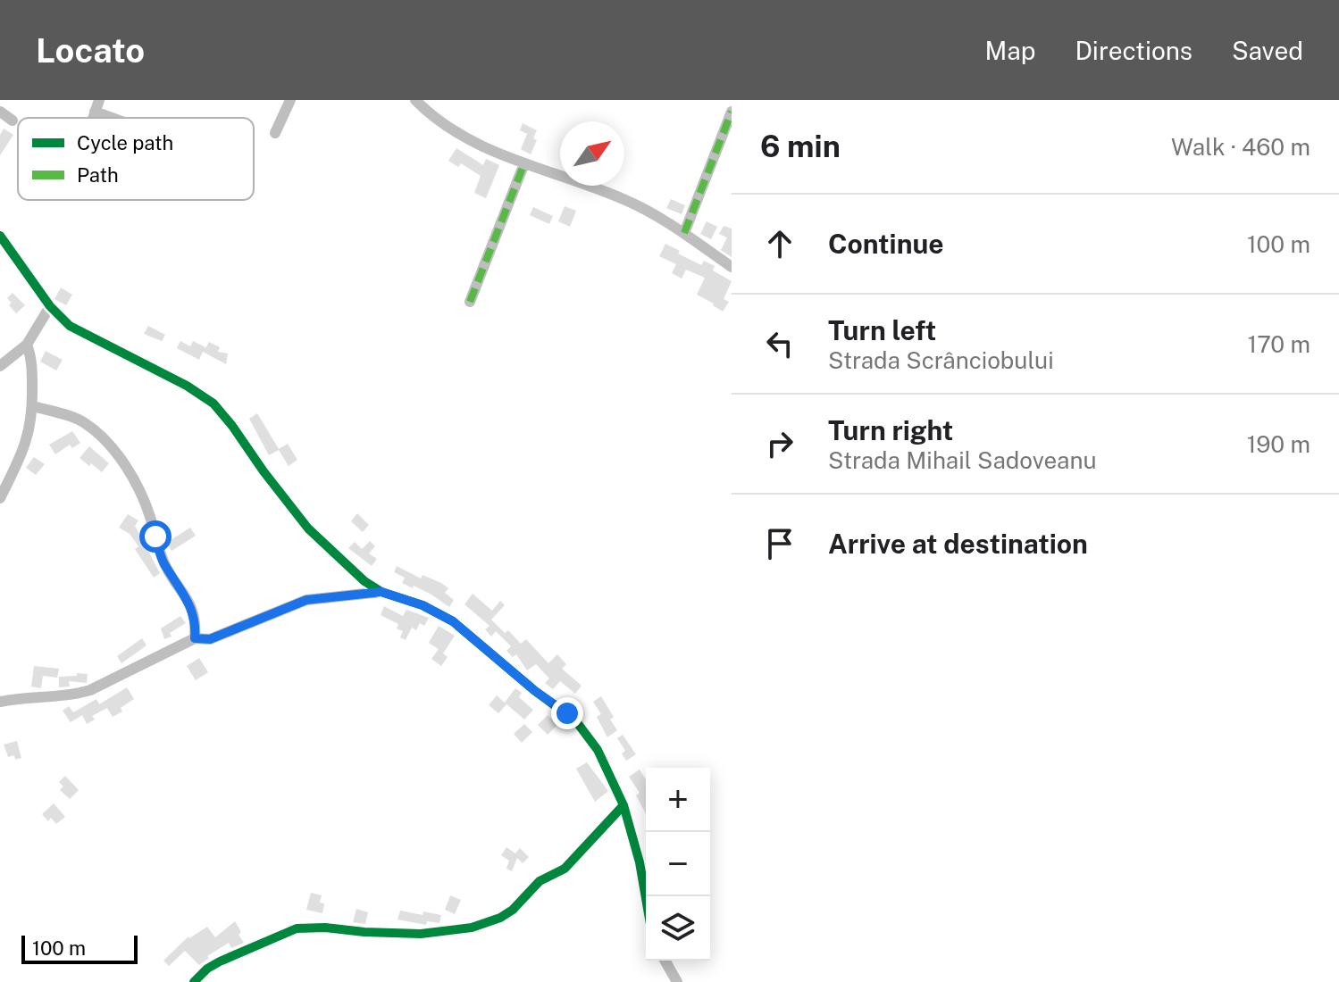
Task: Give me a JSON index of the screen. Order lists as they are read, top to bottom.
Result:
{
  "legend": ["Cycle path", "Path"],
  "scale_bar": "100 m",
  "north": "top right",
  "page": {
    "header": "Locato",
    "nav": ["Map", "Directions", "Saved"],
    "heading": ["6 min", "Walk · 460 m"],
    "list": [
      ["Continue", "100 m"],
      ["Turn left", "Strada Scrânciobului", "170 m"],
      ["Turn right", "Strada Mihail Sadoveanu", "190 m"],
      "Arrive at destination"
    ],
    "map_buttons": ["+", "−"],
    "scale": "100 m"
  }
}
